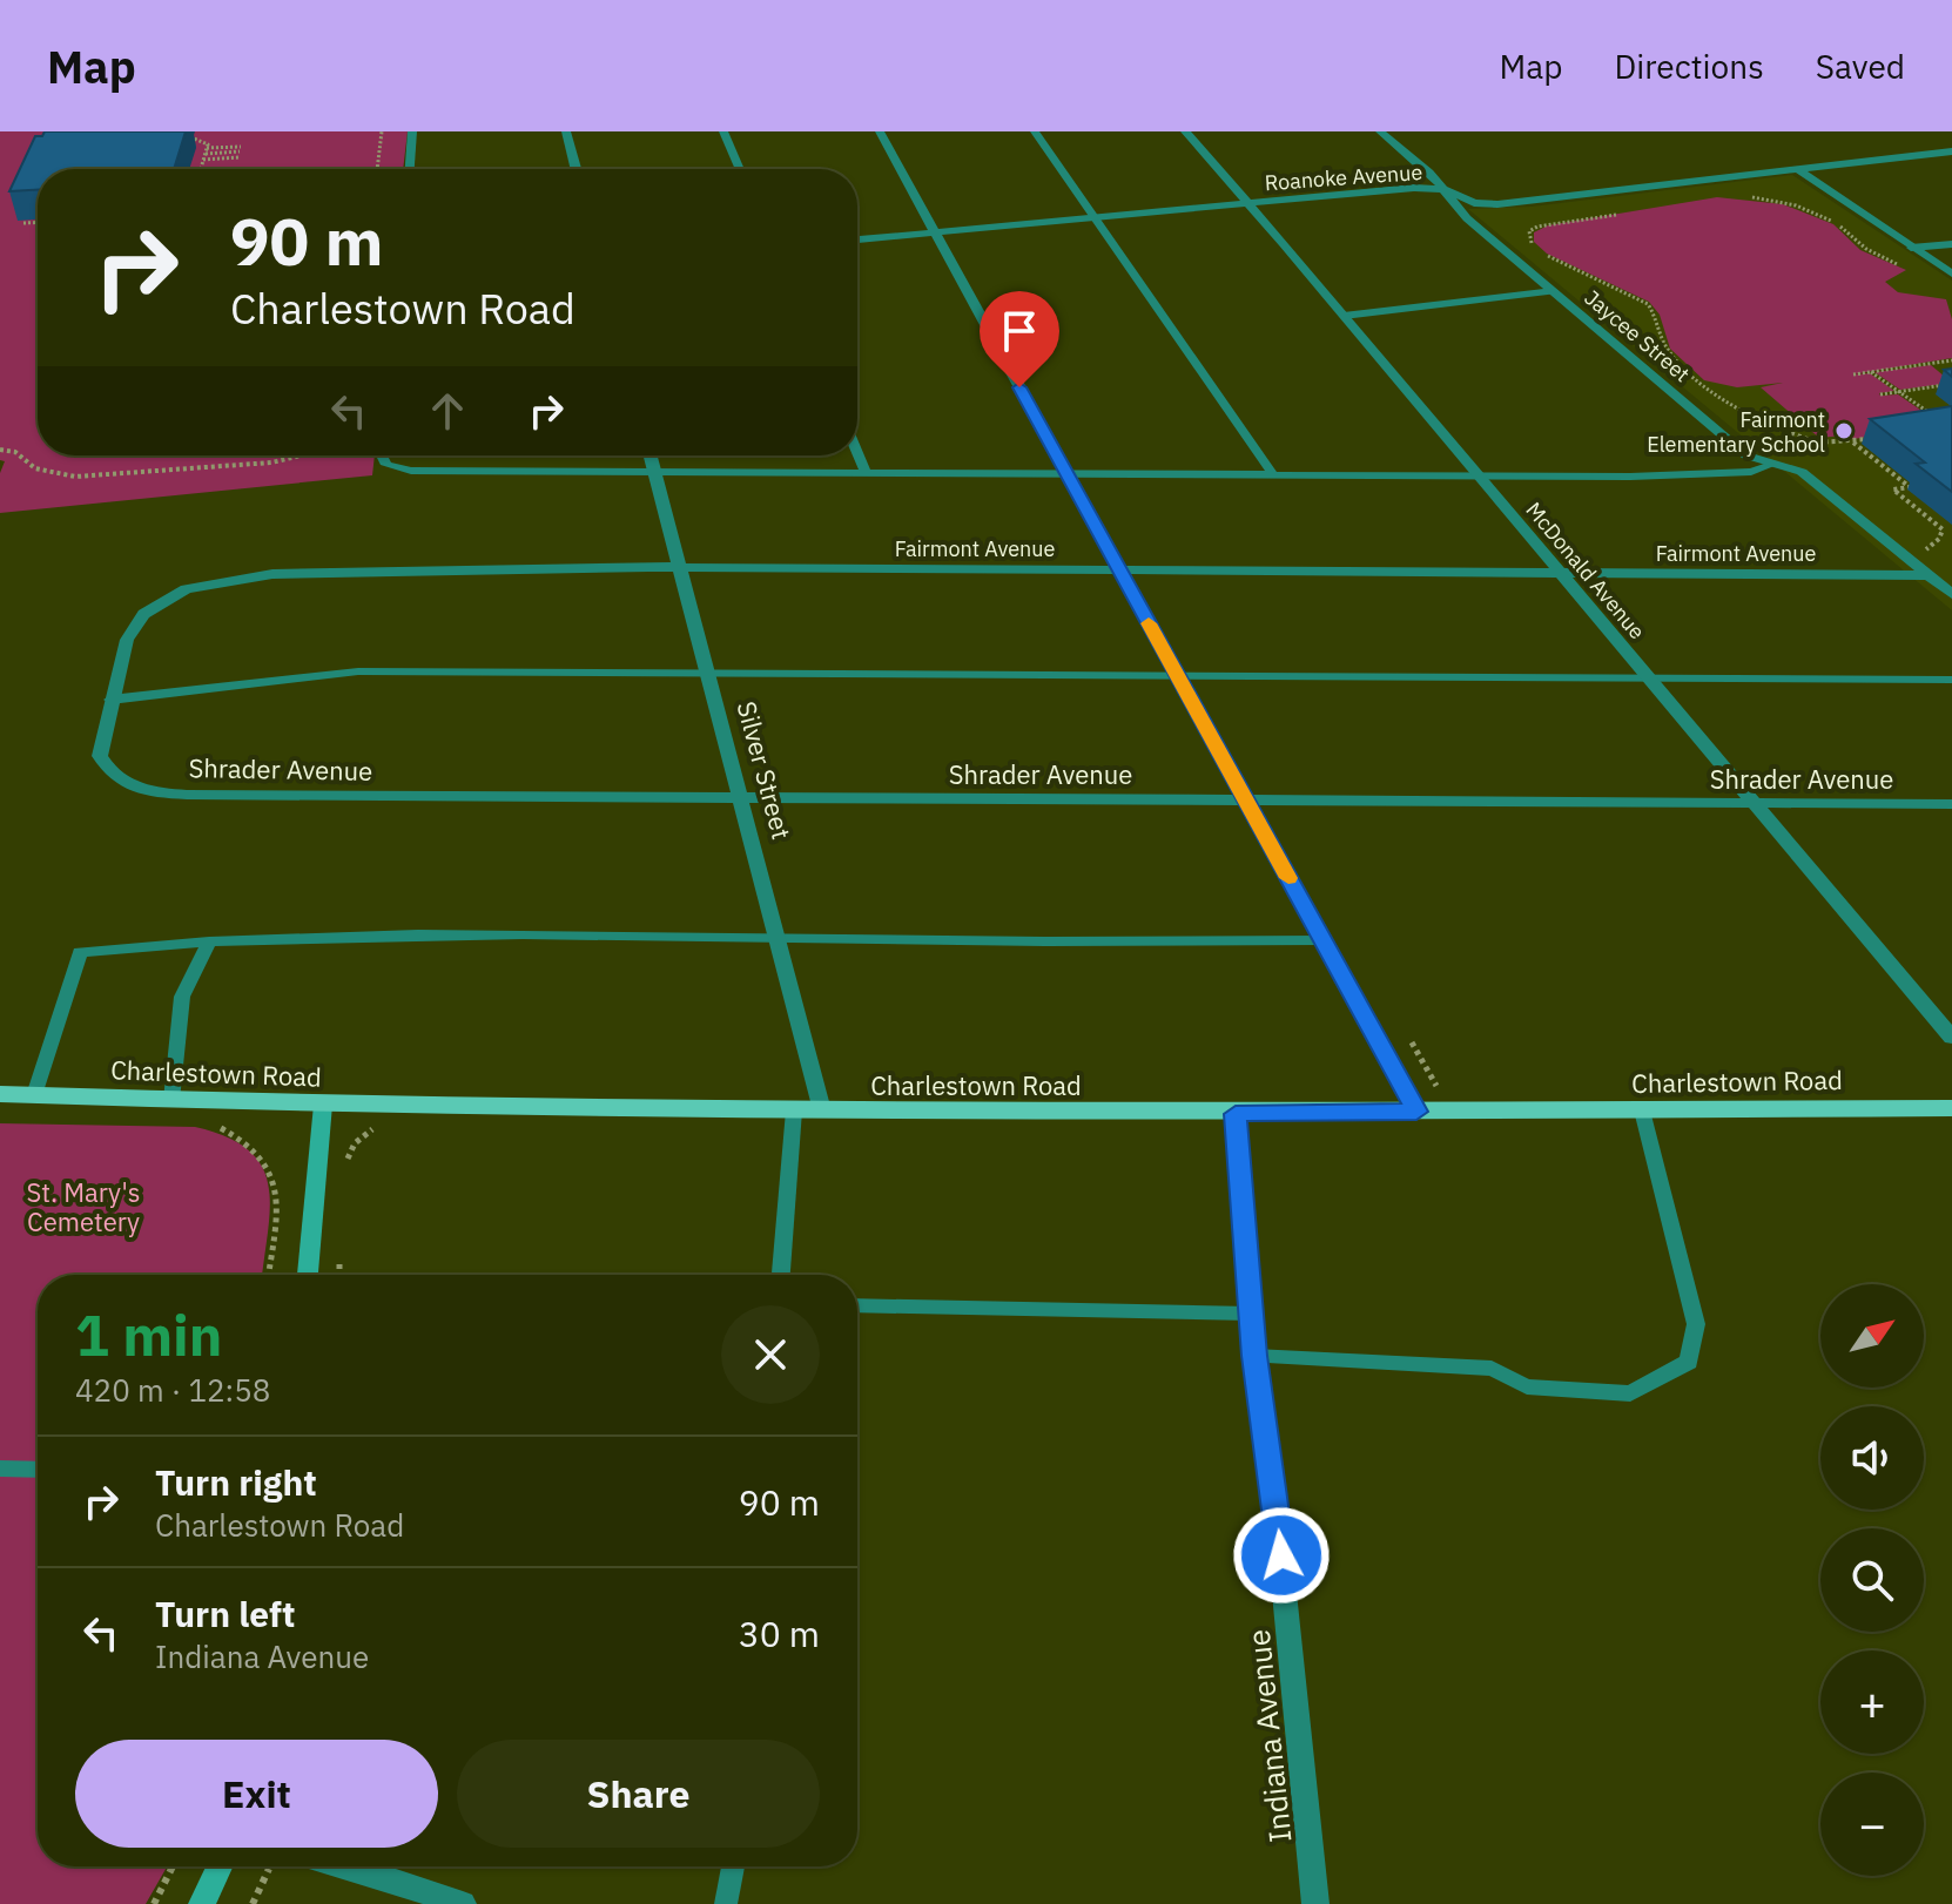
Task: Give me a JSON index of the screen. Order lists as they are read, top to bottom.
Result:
{
  "streets": {
    "main road": ["Charlestown Road"],
    "street": [
      "Roanoke Avenue",
      "Jaycee Street",
      "Fairmont Avenue",
      "McDonald Avenue",
      "Shrader Avenue",
      "Silver Street",
      "Indiana Avenue"
    ]
  },
  "crossings": [
    ["Roanoke Avenue", "Jaycee Street"],
    ["Roanoke Avenue", "McDonald Avenue"],
    ["Jaycee Street", "Fairmont Avenue"],
    ["Fairmont Avenue", "McDonald Avenue"],
    ["Fairmont Avenue", "Shrader Avenue"],
    ["Fairmont Avenue", "Silver Street"],
    ["McDonald Avenue", "Shrader Avenue"],
    ["Shrader Avenue", "Silver Street"],
    ["Silver Street", "Charlestown Road"],
    ["Charlestown Road", "Indiana Avenue"]
  ],
  "parks": ["St. Mary's Cemetery"],
  "places": ["Fairmont Elementary School"],
  "north": "top right",
  "page": {
    "header": "Map",
    "nav": ["Map", "Directions", "Saved"],
    "turn": ["90 m", "Charlestown Road"],
    "heading": ["1 min", "420 m · 12:58"],
    "map_buttons": ["+", "−"],
    "list": [
      {
        "name": "Turn right",
        "note": "Charlestown Road",
        "value": "90 m"
      },
      {
        "name": "Turn left",
        "note": "Indiana Avenue",
        "value": "30 m"
      }
    ],
    "buttons": ["Exit", "Share"]
  }
}
